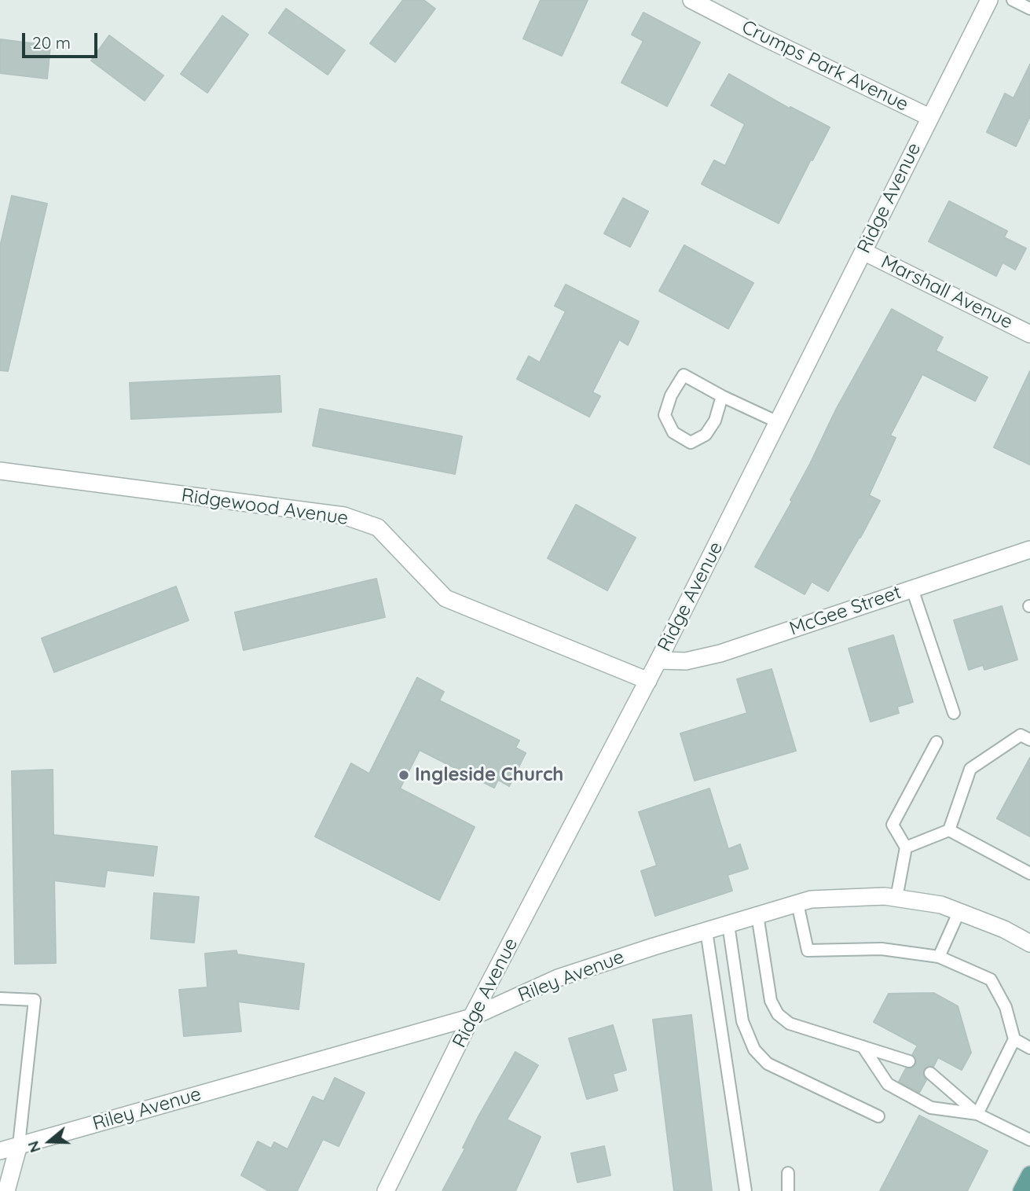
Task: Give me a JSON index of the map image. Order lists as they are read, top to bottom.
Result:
{
  "streets": {
    "street": [
      "Crumps Park Avenue",
      "Ridge Avenue",
      "Marshall Avenue",
      "Ridgewood Avenue",
      "McGee Street",
      "Riley Avenue"
    ]
  },
  "crossings": [
    ["Crumps Park Avenue", "Ridge Avenue"],
    ["Ridge Avenue", "Marshall Avenue"],
    ["Ridge Avenue", "Ridgewood Avenue"],
    ["Ridge Avenue", "McGee Street"],
    ["Ridge Avenue", "Riley Avenue"]
  ],
  "places": ["Ingleside Church"],
  "scale_bar": "20 m",
  "north": "left"
}
